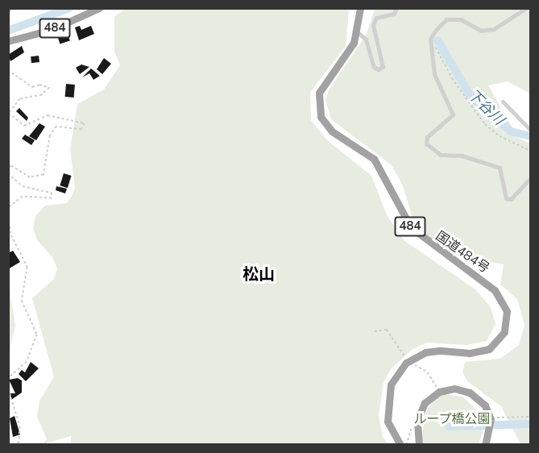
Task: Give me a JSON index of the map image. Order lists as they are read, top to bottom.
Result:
{
  "streets": {
    "highway": ["484", "国道484号"]
  },
  "districts": ["松山"],
  "water": ["下谷川"],
  "parks": ["ループ橋公園"]
}
